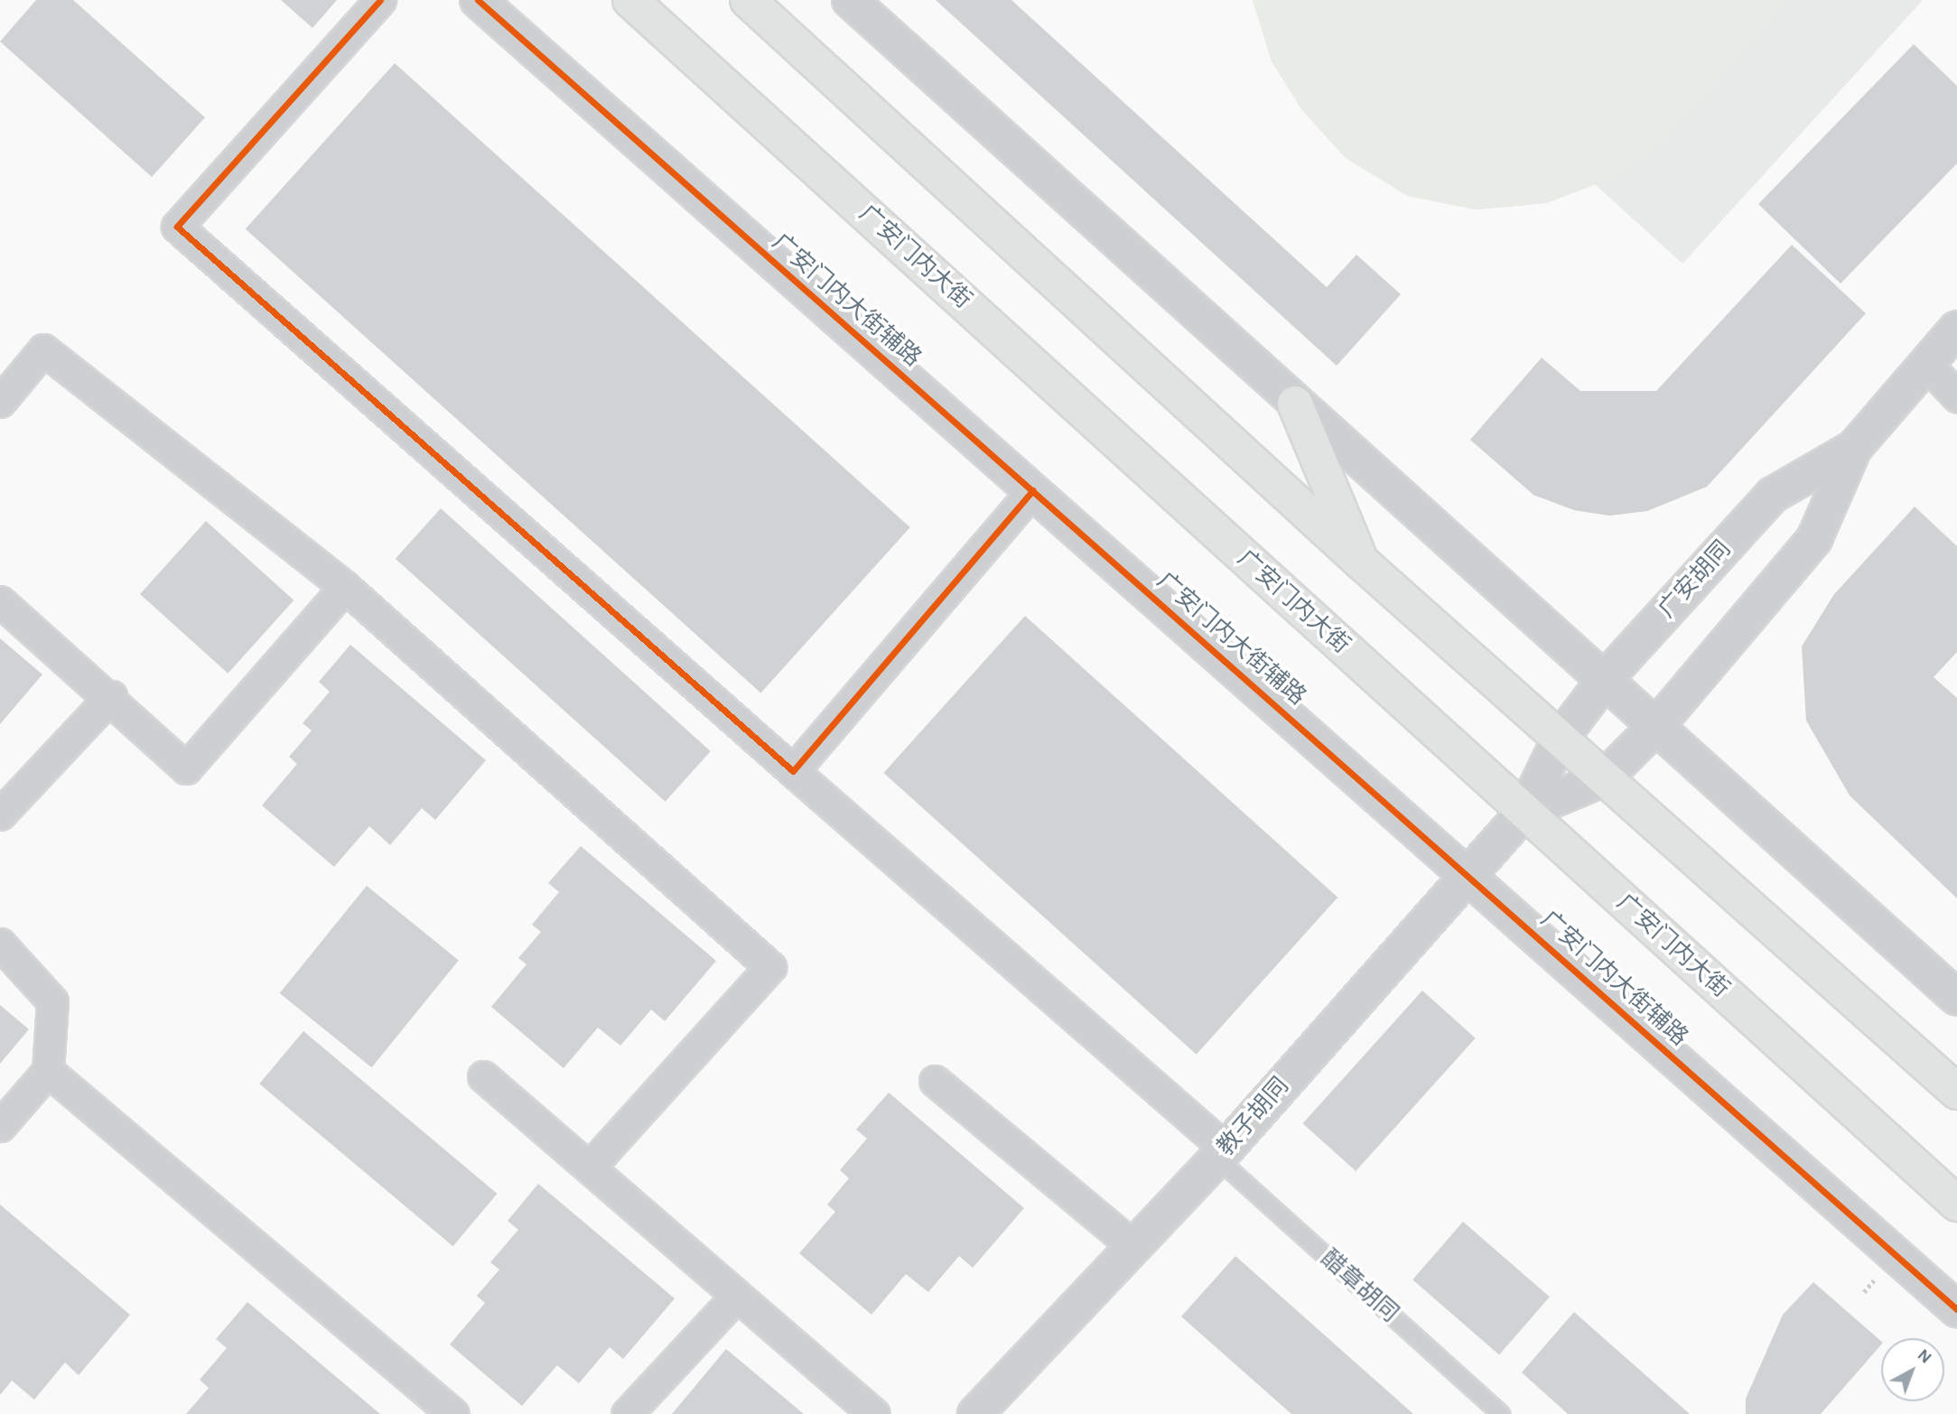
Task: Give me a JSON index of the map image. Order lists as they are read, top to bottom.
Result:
{
  "streets": {
    "main road": ["广安门内大街"],
    "street": ["广安门内大街辅路", "广安胡同", "教子胡同"],
    "lane": ["醋章胡同"]
  },
  "crossings": [
    ["广安门内大街", "广安胡同"],
    ["广安门内大街", "教子胡同"],
    ["广安门内大街辅路", "教子胡同"],
    ["广安胡同", "教子胡同"],
    ["教子胡同", "醋章胡同"]
  ],
  "north": "top right"
}
